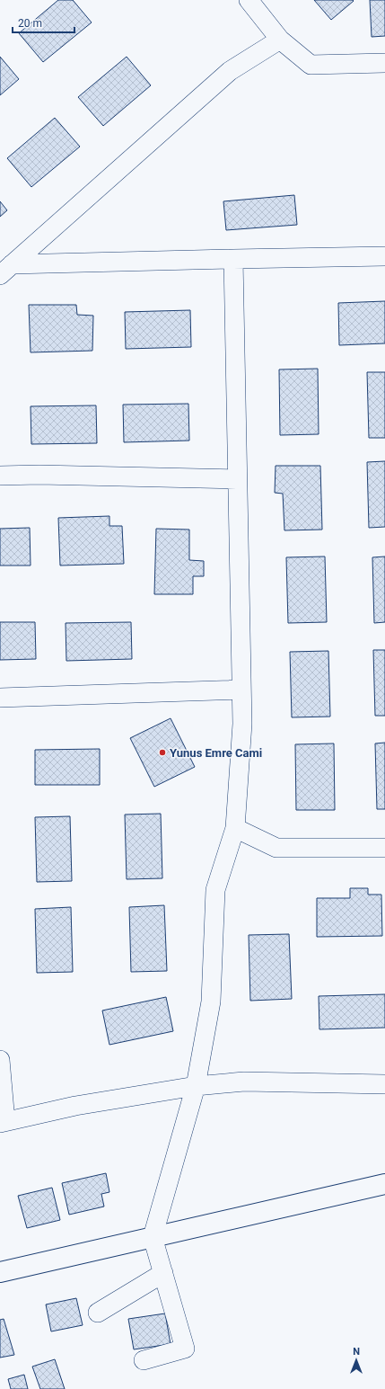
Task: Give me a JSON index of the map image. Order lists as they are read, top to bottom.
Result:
{
  "places": ["Yunus Emre Cami"],
  "scale_bar": "20 m",
  "north": "top"
}
